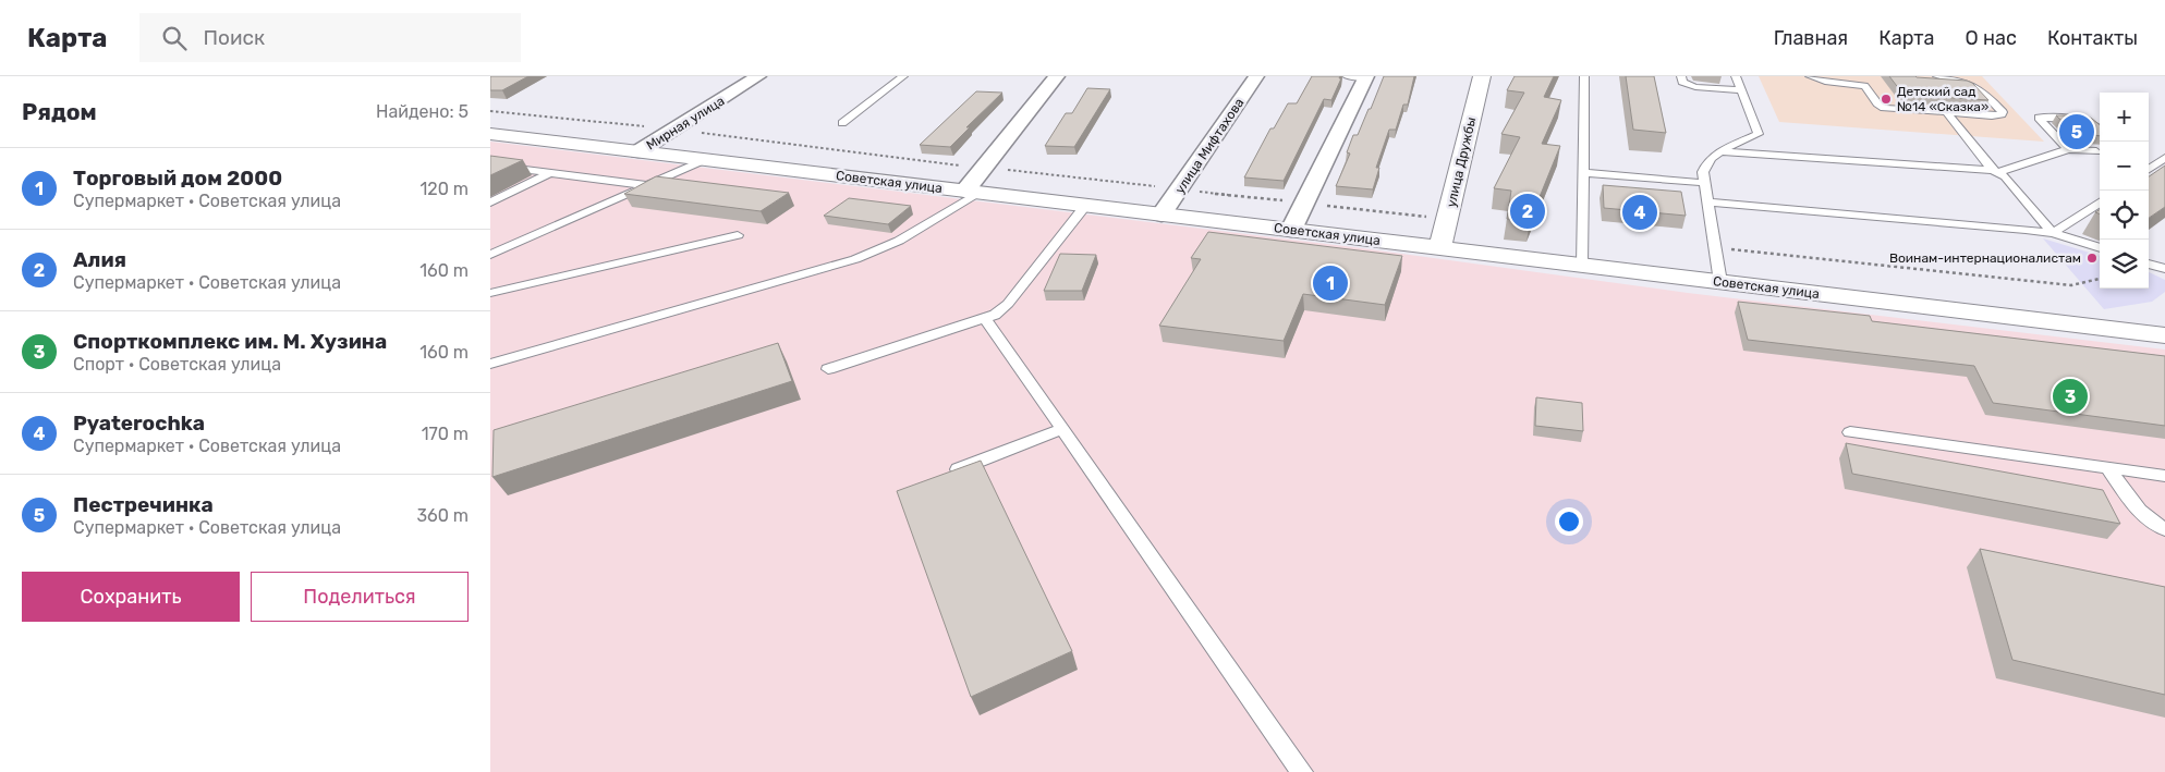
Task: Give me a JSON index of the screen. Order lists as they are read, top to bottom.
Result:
{
  "streets": {
    "main road": ["улица Дружбы", "Советская улица"],
    "street": ["Мирная улица", "улица Мифтахова"]
  },
  "crossings": [
    ["Мирная улица", "Советская улица"],
    ["улица Мифтахова", "Советская улица"],
    ["улица Дружбы", "Советская улица"]
  ],
  "places": ["Детский сад №14 «Сказка»", "Воинам-интернационалистам"],
  "page": {
    "header": "Карта",
    "search": "Поиск",
    "nav": [
      "Главная",
      "Карта",
      "О нас",
      "Контакты"
    ],
    "heading": ["Рядом", "Найдено: 5"],
    "map_buttons": ["+", "−"],
    "pins": [
      "5",
      "2",
      "4",
      "1",
      "3"
    ],
    "list": [
      {
        "mark": "1",
        "name": "Торговый дом 2000",
        "note": "Супермаркет · Советская улица",
        "value": "120 m"
      },
      {
        "mark": "2",
        "name": "Алия",
        "note": "Супермаркет · Советская улица",
        "value": "160 m"
      },
      {
        "mark": "3",
        "name": "Спорткомплекс им. М. Хузина",
        "note": "Спорт · Советская улица",
        "value": "160 m"
      },
      {
        "mark": "4",
        "name": "Pyaterochka",
        "note": "Супермаркет · Советская улица",
        "value": "170 m"
      },
      {
        "mark": "5",
        "name": "Пестречинка",
        "note": "Супермаркет · Советская улица",
        "value": "360 m"
      }
    ],
    "buttons": ["Сохранить", "Поделиться"]
  }
}
